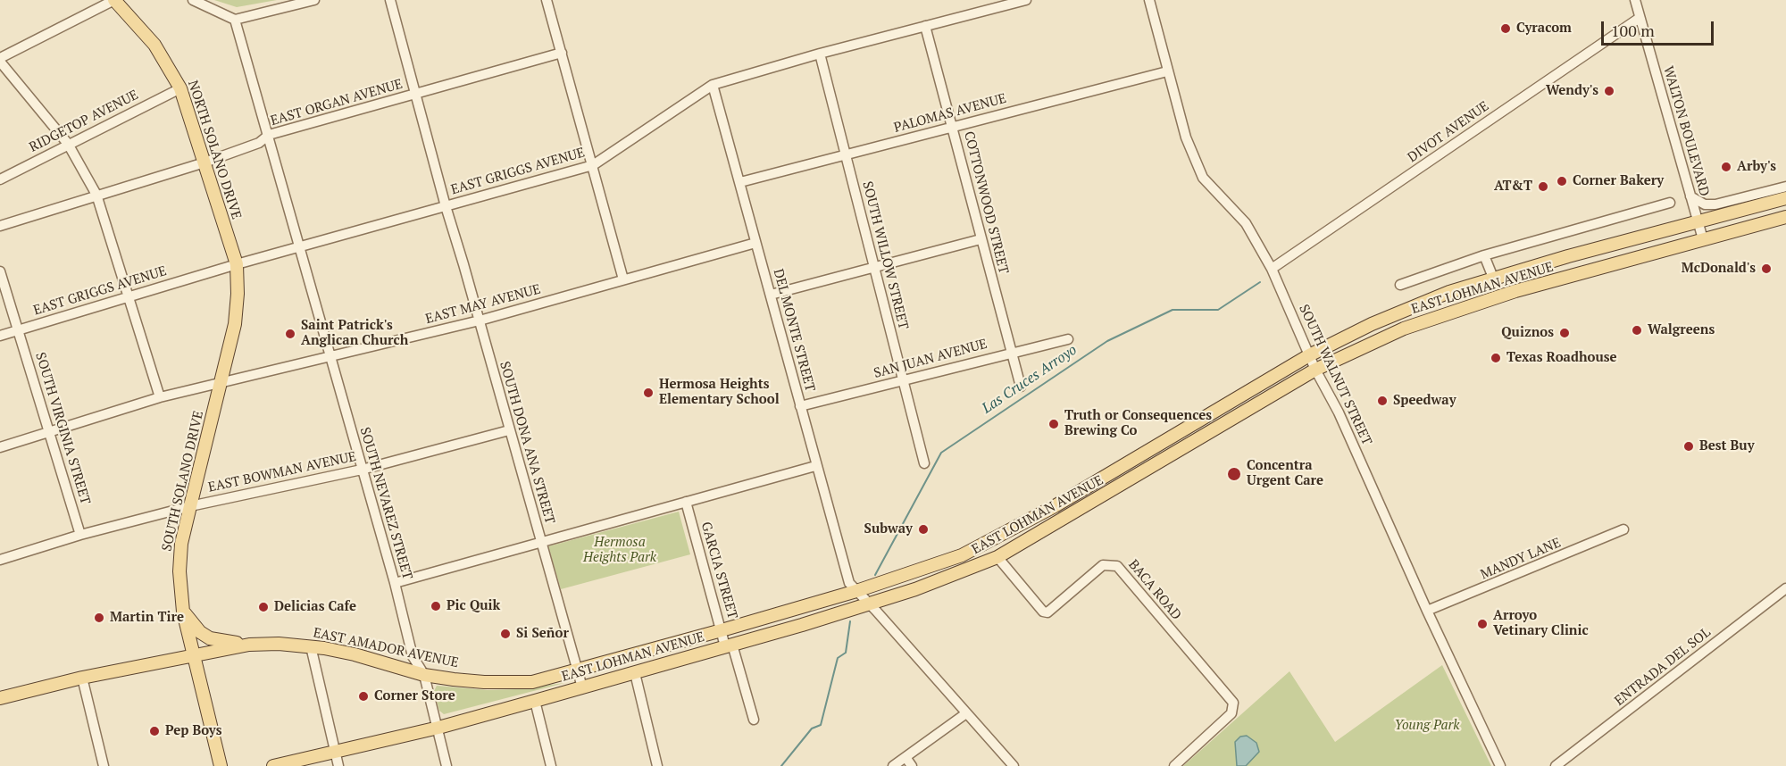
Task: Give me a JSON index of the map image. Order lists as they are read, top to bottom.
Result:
{
  "streets": {
    "main road": [
      "NORTH SOLANO DRIVE",
      "EAST LOHMAN AVENUE",
      "SOUTH SOLANO DRIVE",
      "EAST AMADOR AVENUE"
    ],
    "street": [
      "EAST ORGAN AVENUE",
      "PALOMAS AVENUE",
      "RIDGETOP AVENUE",
      "WALTON BOULEVARD",
      "DIVOT AVENUE",
      "EAST GRIGGS AVENUE",
      "COTTONWOOD STREET",
      "SOUTH WILLOW STREET",
      "EAST MAY AVENUE",
      "DEL MONTE STREET",
      "SAN JUAN AVENUE",
      "SOUTH WALNUT STREET",
      "SOUTH VIRGINIA STREET",
      "SOUTH DONA ANA STREET",
      "EAST BOWMAN AVENUE",
      "SOUTH NEVAREZ STREET",
      "MANDY LANE",
      "GARCIA STREET",
      "BACA ROAD",
      "ENTRADA DEL SOL"
    ]
  },
  "crossings": [
    ["EAST ORGAN AVENUE", "NORTH SOLANO DRIVE"],
    ["EAST ORGAN AVENUE", "SOUTH DONA ANA STREET"],
    ["EAST ORGAN AVENUE", "SOUTH NEVAREZ STREET"],
    ["PALOMAS AVENUE", "COTTONWOOD STREET"],
    ["PALOMAS AVENUE", "SOUTH WILLOW STREET"],
    ["PALOMAS AVENUE", "DEL MONTE STREET"],
    ["PALOMAS AVENUE", "SOUTH WALNUT STREET"],
    ["RIDGETOP AVENUE", "NORTH SOLANO DRIVE"],
    ["WALTON BOULEVARD", "DIVOT AVENUE"],
    ["WALTON BOULEVARD", "EAST LOHMAN AVENUE"],
    ["DIVOT AVENUE", "SOUTH WALNUT STREET"],
    ["NORTH SOLANO DRIVE", "EAST GRIGGS AVENUE"],
    ["NORTH SOLANO DRIVE", "SOUTH SOLANO DRIVE"],
    ["EAST GRIGGS AVENUE", "COTTONWOOD STREET"],
    ["EAST GRIGGS AVENUE", "SOUTH WILLOW STREET"],
    ["EAST GRIGGS AVENUE", "DEL MONTE STREET"],
    ["EAST GRIGGS AVENUE", "SOUTH VIRGINIA STREET"],
    ["EAST GRIGGS AVENUE", "SOUTH DONA ANA STREET"],
    ["EAST GRIGGS AVENUE", "SOUTH SOLANO DRIVE"],
    ["EAST GRIGGS AVENUE", "SOUTH NEVAREZ STREET"],
    ["COTTONWOOD STREET", "SAN JUAN AVENUE"],
    ["SOUTH WILLOW STREET", "SAN JUAN AVENUE"],
    ["EAST LOHMAN AVENUE", "DEL MONTE STREET"],
    ["EAST LOHMAN AVENUE", "SOUTH WALNUT STREET"],
    ["EAST LOHMAN AVENUE", "SOUTH DONA ANA STREET"],
    ["EAST LOHMAN AVENUE", "SOUTH NEVAREZ STREET"],
    ["EAST LOHMAN AVENUE", "GARCIA STREET"],
    ["EAST LOHMAN AVENUE", "BACA ROAD"],
    ["EAST LOHMAN AVENUE", "EAST AMADOR AVENUE"],
    ["EAST MAY AVENUE", "DEL MONTE STREET"],
    ["EAST MAY AVENUE", "SOUTH VIRGINIA STREET"],
    ["EAST MAY AVENUE", "SOUTH DONA ANA STREET"],
    ["EAST MAY AVENUE", "SOUTH SOLANO DRIVE"],
    ["EAST MAY AVENUE", "SOUTH NEVAREZ STREET"],
    ["DEL MONTE STREET", "SAN JUAN AVENUE"],
    ["SOUTH WALNUT STREET", "MANDY LANE"],
    ["SOUTH VIRGINIA STREET", "EAST BOWMAN AVENUE"],
    ["SOUTH DONA ANA STREET", "EAST BOWMAN AVENUE"],
    ["SOUTH DONA ANA STREET", "EAST AMADOR AVENUE"],
    ["EAST BOWMAN AVENUE", "SOUTH SOLANO DRIVE"],
    ["EAST BOWMAN AVENUE", "SOUTH NEVAREZ STREET"],
    ["SOUTH SOLANO DRIVE", "EAST AMADOR AVENUE"],
    ["SOUTH NEVAREZ STREET", "EAST AMADOR AVENUE"]
  ],
  "water": ["Las Cruces Arroyo"],
  "parks": ["Hermosa Heights Park", "Young Park"],
  "places": [
    "Cyracom",
    "Wendy's",
    "Arby's",
    "Corner Bakery",
    "AT&T",
    "McDonald's",
    "Walgreens",
    "Quiznos",
    "Saint Patrick's Anglican Church",
    "Texas Roadhouse",
    "Hermosa Heights Elementary School",
    "Speedway",
    "Truth or Consequences Brewing Co",
    "Best Buy",
    "Concentra Urgent Care",
    "Subway",
    "Pic Quik",
    "Delicias Cafe",
    "Martin Tire",
    "Arroyo Vetinary Clinic",
    "Si Señor",
    "Corner Store",
    "Pep Boys"
  ],
  "scale_bar": "100 m"
}
